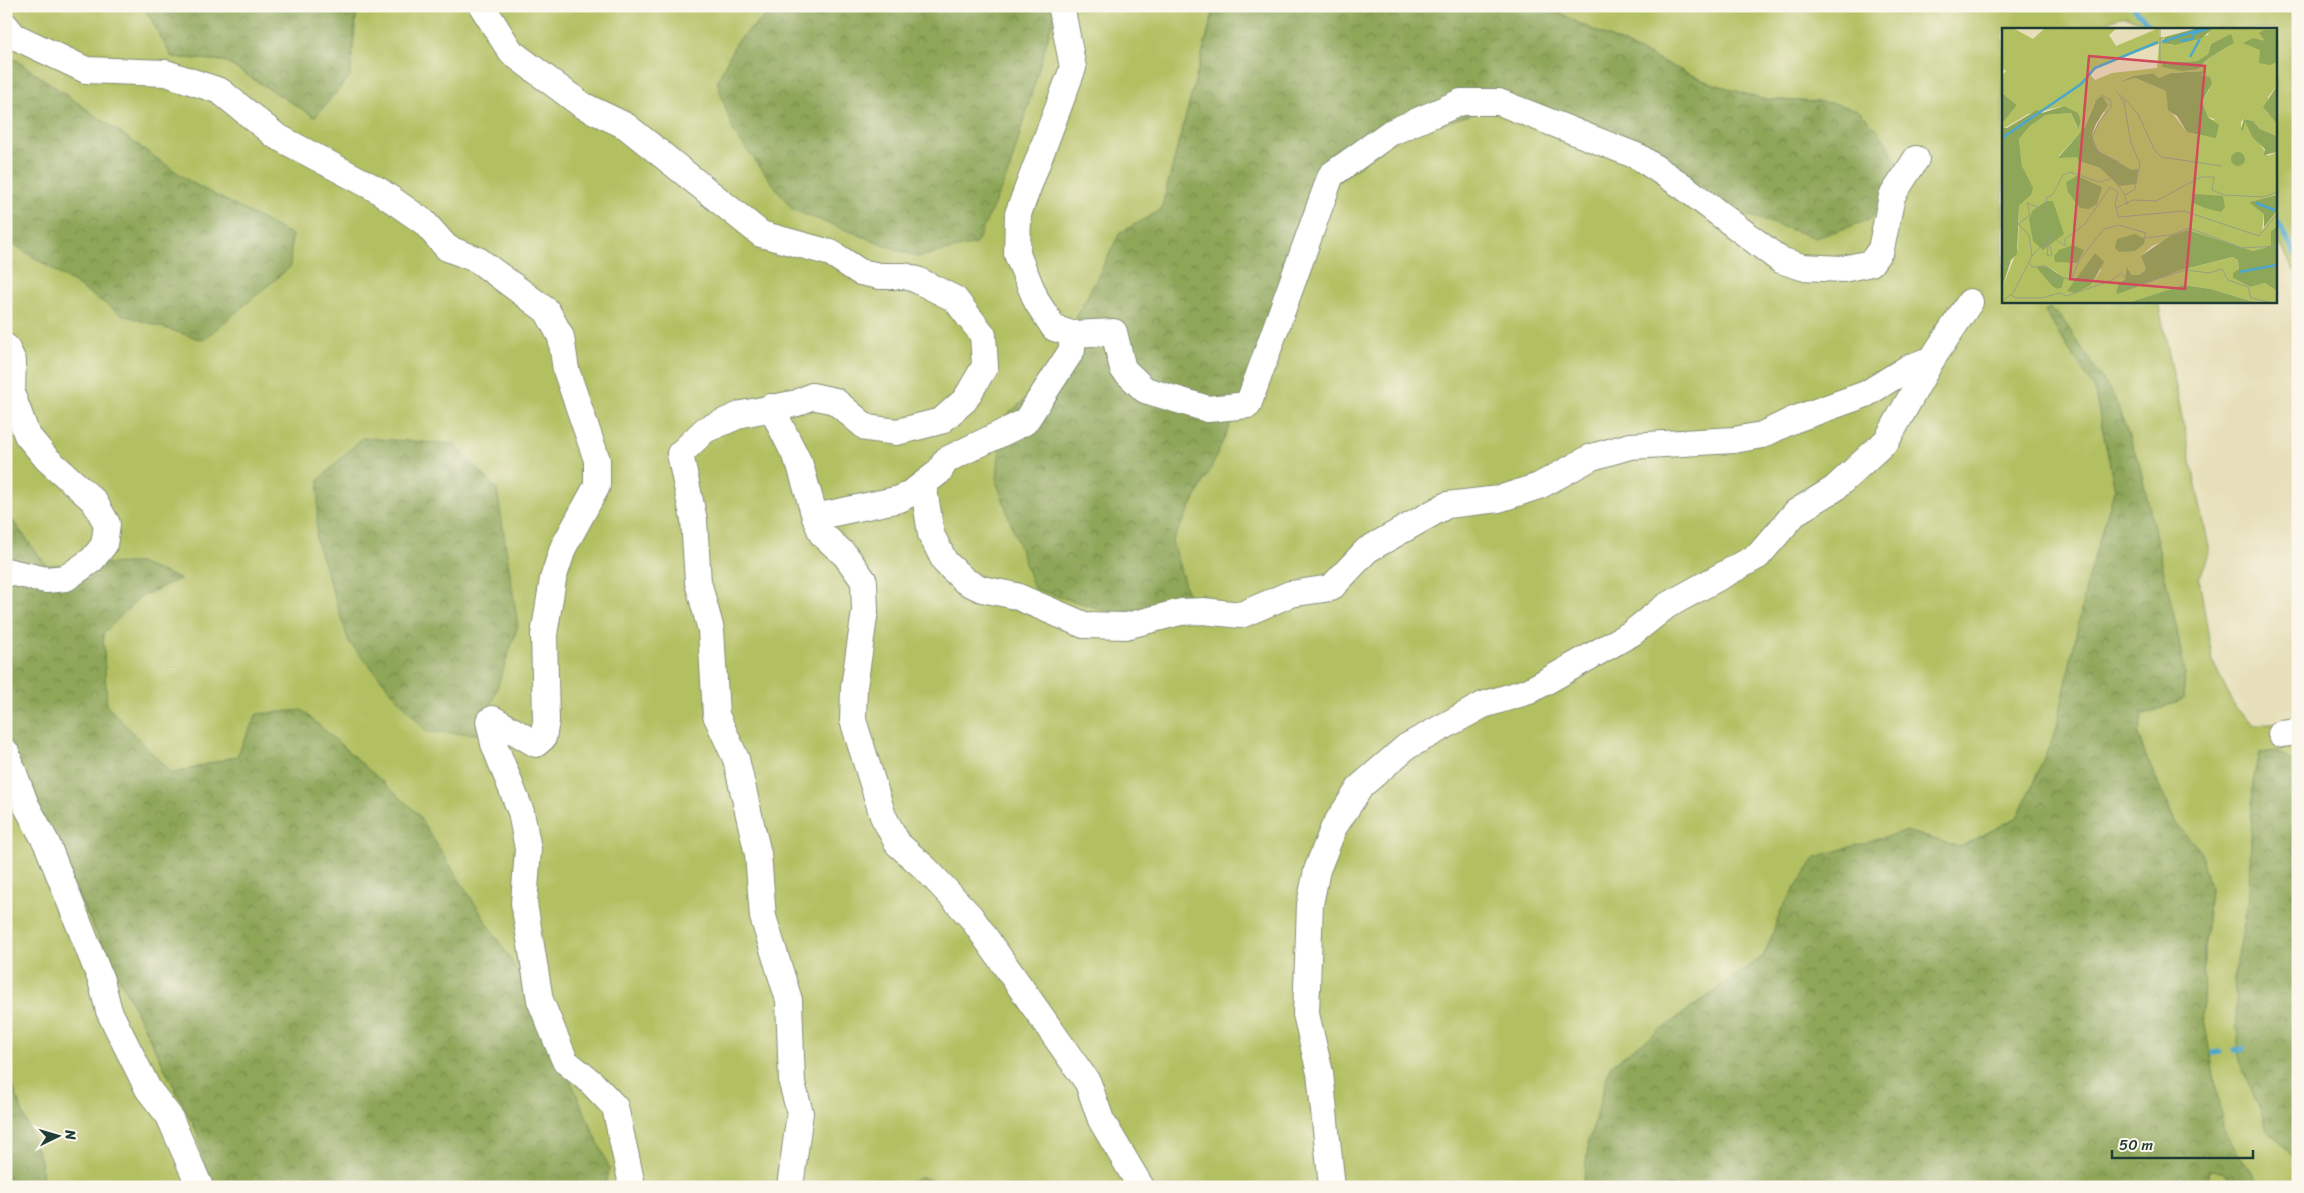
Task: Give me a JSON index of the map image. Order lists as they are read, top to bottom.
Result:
{
  "scale_bar": "50 m",
  "north": "right"
}
